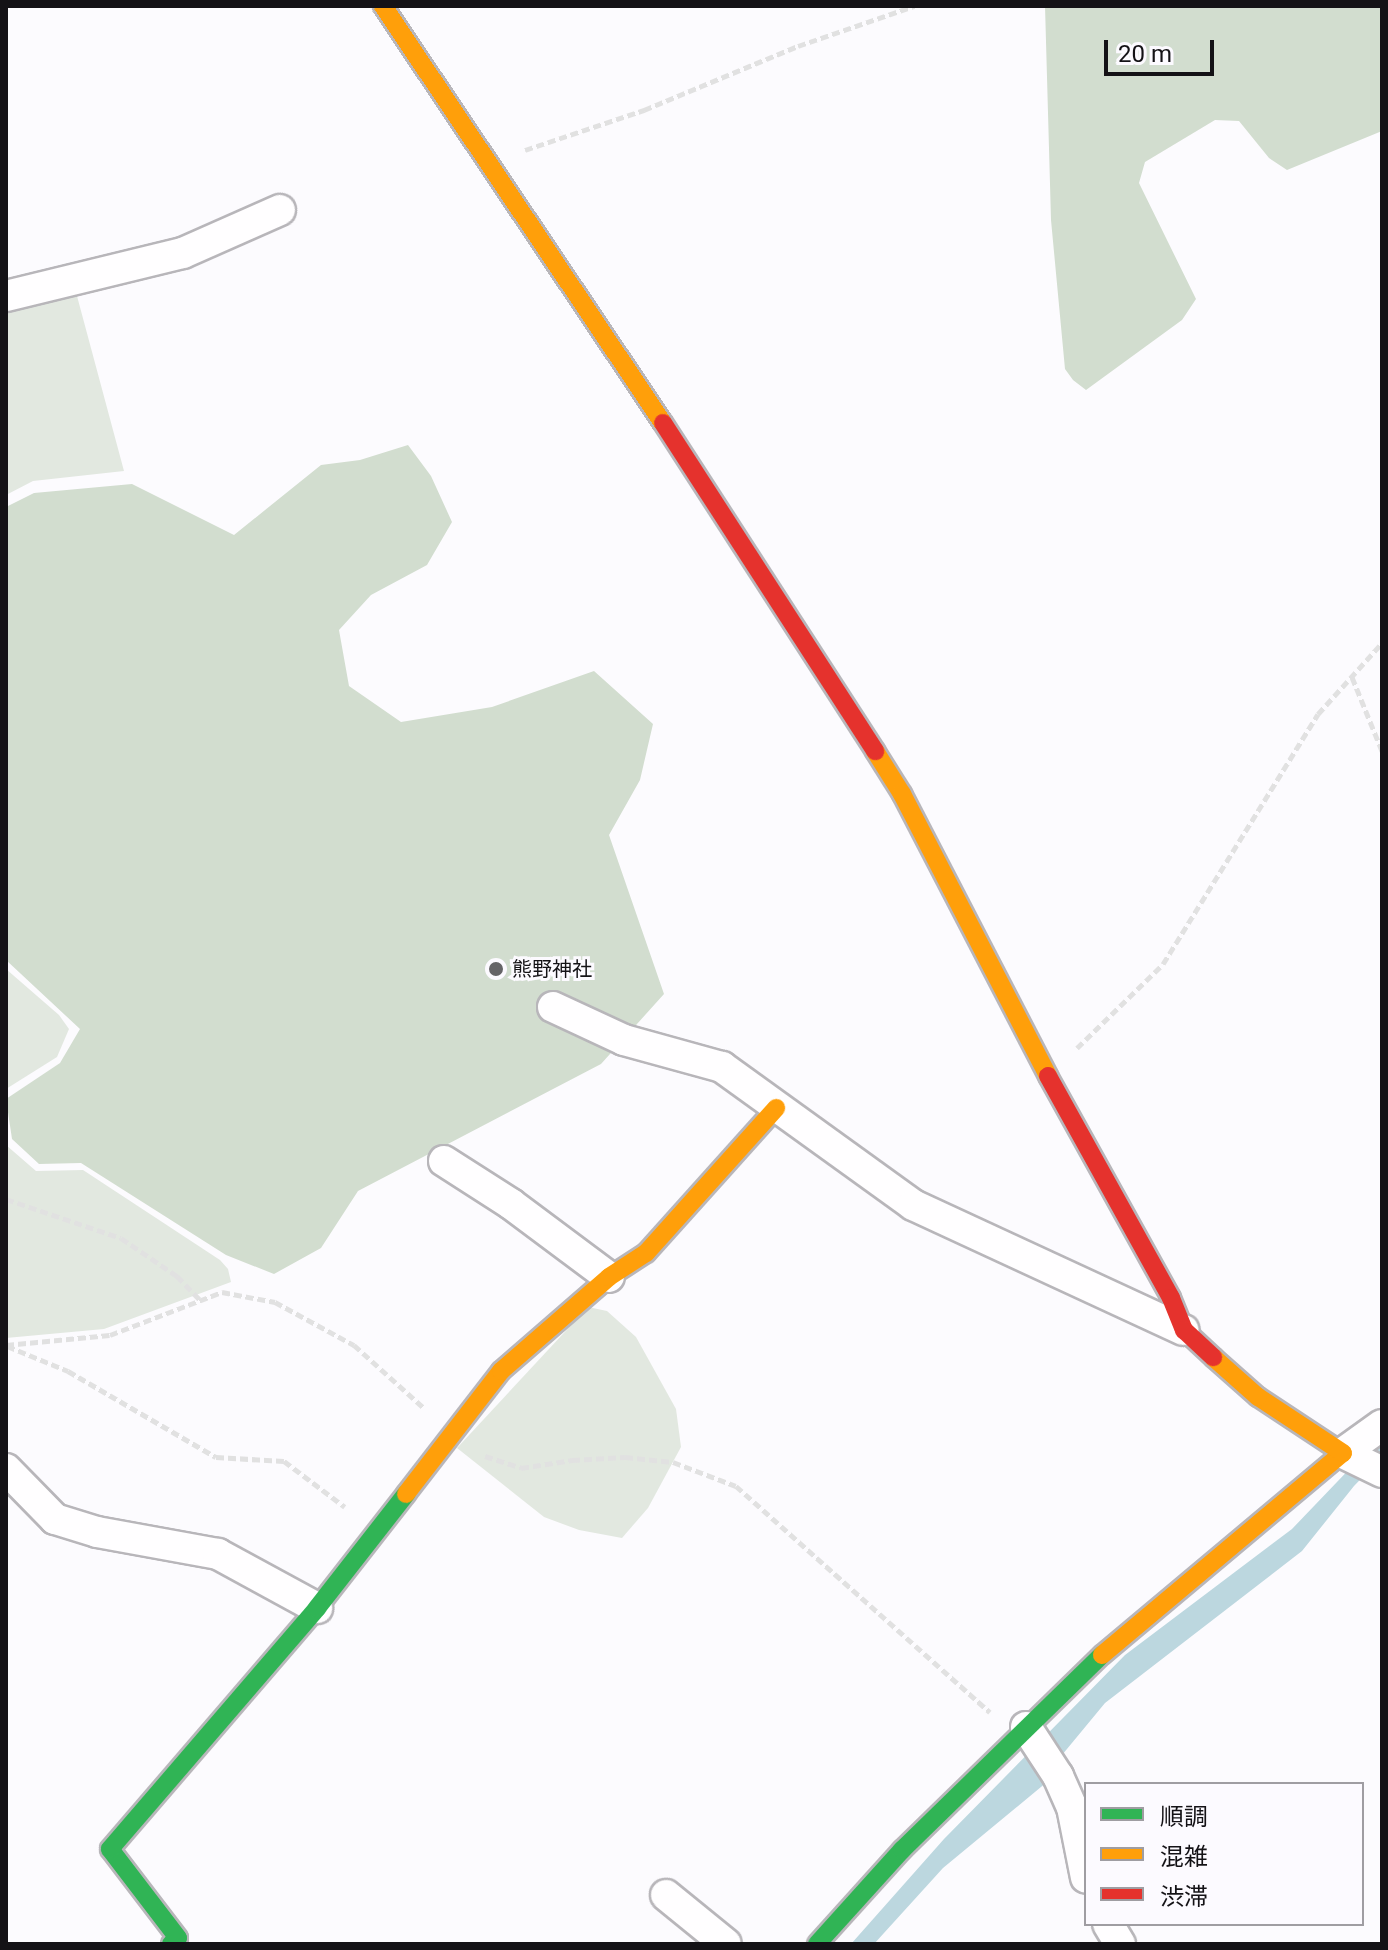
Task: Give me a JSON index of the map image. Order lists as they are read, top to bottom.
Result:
{
  "places": ["熊野神社"],
  "legend": ["順調", "混雑", "渋滞"],
  "scale_bar": "20 m"
}
